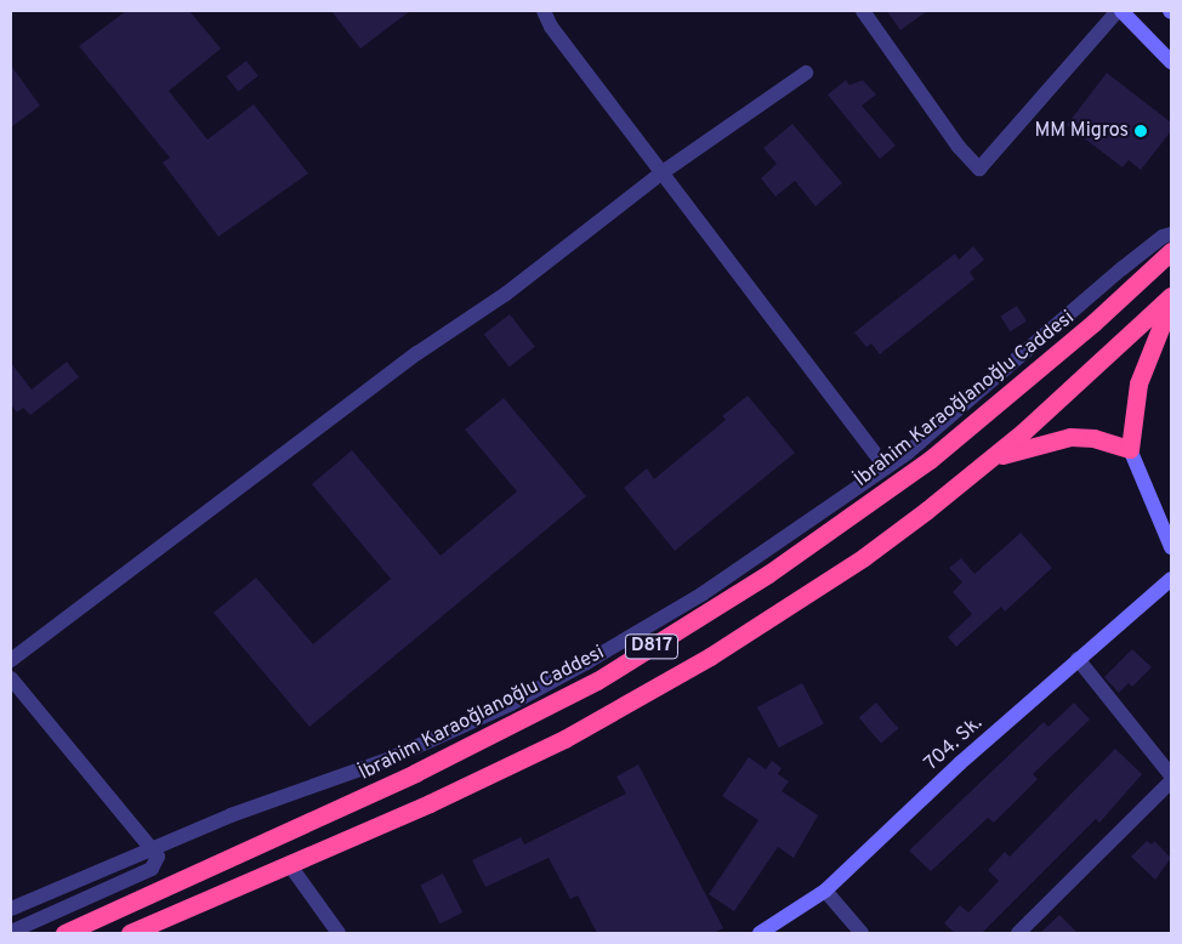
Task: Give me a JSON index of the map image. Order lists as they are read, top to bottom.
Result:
{
  "streets": {
    "highway": ["İbrahim Karaoğlanoğlu Caddesi", "D817"],
    "street": ["704. Sk."]
  },
  "places": ["MM Migros"]
}
